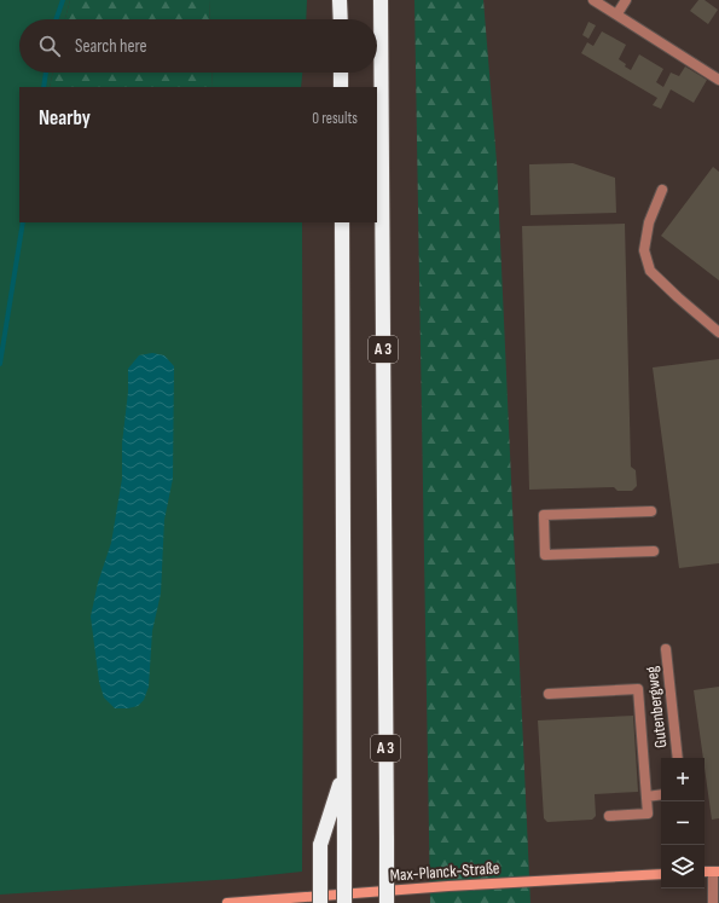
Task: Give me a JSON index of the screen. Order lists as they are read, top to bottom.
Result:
{
  "streets": {
    "highway": ["A 3"],
    "street": ["Gutenbergweg", "Max-Planck-Straße"]
  },
  "page": {
    "search": "Search here",
    "heading": ["Nearby", "0 results"],
    "map_buttons": ["+", "−"]
  }
}
